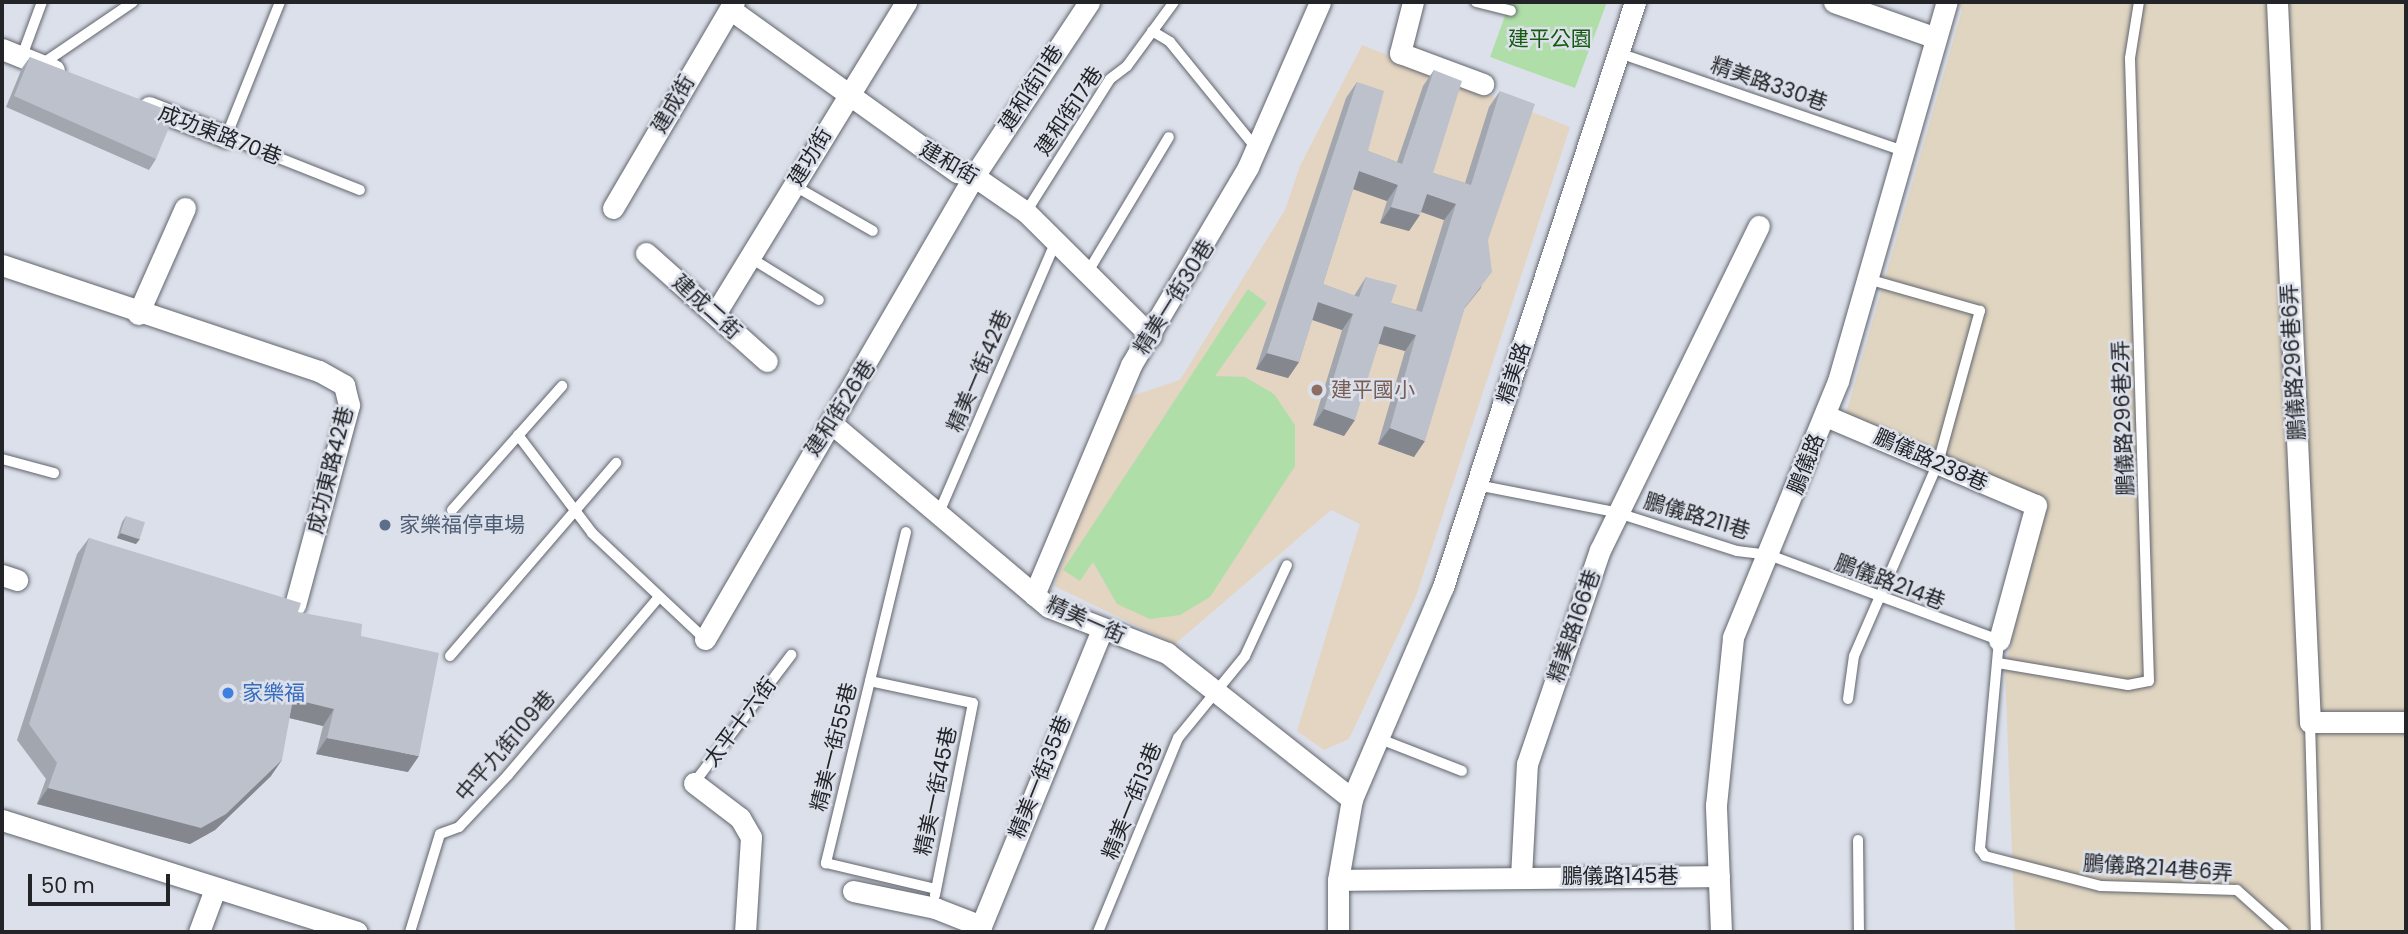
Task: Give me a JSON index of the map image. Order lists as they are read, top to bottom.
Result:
{
  "streets": {
    "street": [
      "建和街11巷",
      "建成街",
      "成功東路70巷",
      "建功街",
      "建和街",
      "精美一街30巷",
      "建成二街",
      "鵬儀路296巷6弄",
      "精美路",
      "建和街26巷",
      "鵬儀路238巷",
      "鵬儀路",
      "成功東路42巷",
      "精美一街",
      "精美路166巷",
      "太平十六街",
      "精美一街35巷",
      "鵬儀路145巷"
    ],
    "lane": [
      "精美路330巷",
      "建和街17巷",
      "精美一街42巷",
      "鵬儀路296巷2弄",
      "鵬儀路211巷",
      "鵬儀路214巷",
      "中平九街109巷",
      "精美一街55巷",
      "精美一街45巷",
      "精美一街13巷",
      "鵬儀路214巷6弄"
    ]
  },
  "crossings": [
    ["精美路330巷", "精美路"],
    ["精美路330巷", "鵬儀路"],
    ["建和街11巷", "建和街"],
    ["建和街11巷", "建和街26巷"],
    ["建成街", "建和街"],
    ["建和街17巷", "建和街"],
    ["建功街", "建和街"],
    ["建功街", "建成二街"],
    ["建和街", "精美一街30巷"],
    ["建和街", "精美一街42巷"],
    ["建和街", "建和街26巷"],
    ["精美一街30巷", "精美一街"],
    ["精美一街42巷", "精美一街"],
    ["精美路", "鵬儀路211巷"],
    ["精美路", "精美一街"],
    ["建和街26巷", "精美一街"],
    ["鵬儀路296巷2弄", "鵬儀路214巷6弄"],
    ["鵬儀路238巷", "鵬儀路"],
    ["鵬儀路238巷", "鵬儀路214巷"],
    ["鵬儀路238巷", "鵬儀路214巷6弄"],
    ["鵬儀路", "鵬儀路211巷"],
    ["鵬儀路", "鵬儀路214巷"],
    ["鵬儀路", "鵬儀路145巷"],
    ["鵬儀路211巷", "鵬儀路214巷"],
    ["鵬儀路211巷", "精美路166巷"],
    ["鵬儀路214巷", "鵬儀路214巷6弄"],
    ["精美一街", "精美一街35巷"],
    ["精美一街", "精美一街13巷"],
    ["精美路166巷", "鵬儀路145巷"],
    ["精美一街55巷", "精美一街45巷"]
  ],
  "parks": ["建平公園"],
  "places": ["建平國小", "家樂福停車場", "家樂福"],
  "scale_bar": "50 m"
}
